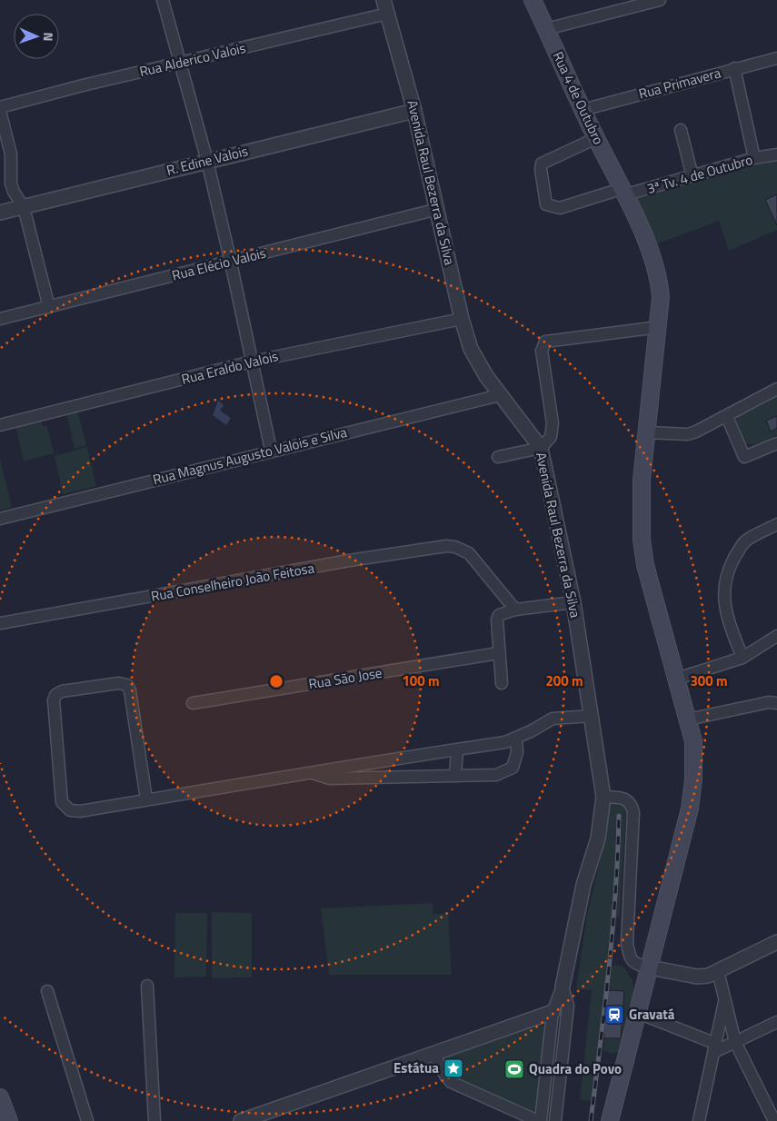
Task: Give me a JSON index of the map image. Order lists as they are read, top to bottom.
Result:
{
  "streets": {
    "main road": ["Rua 4 de Outubro"],
    "street": [
      "Rua Alderico Valois",
      "Rua Primavera",
      "R. Edine Valois",
      "3ª Tv. 4 de Outubro",
      "Avenida Raul Bezerra da Silva",
      "Rua Elécio Valois",
      "Rua Eraldo Valois",
      "Rua Magnus Augusto Valois e Silva",
      "Rua Conselheiro João Feitosa",
      "Rua São Jose"
    ]
  },
  "crossings": [
    ["Rua Alderico Valois", "Avenida Raul Bezerra da Silva"],
    ["Rua Primavera", "Rua 4 de Outubro"],
    ["Rua 4 de Outubro", "3ª Tv. 4 de Outubro"],
    ["R. Edine Valois", "Avenida Raul Bezerra da Silva"],
    ["Avenida Raul Bezerra da Silva", "Rua Elécio Valois"],
    ["Avenida Raul Bezerra da Silva", "Rua Eraldo Valois"],
    ["Avenida Raul Bezerra da Silva", "Rua Magnus Augusto Valois e Silva"]
  ],
  "places": {
    "station": ["Gravatá"],
    "place": ["Estátua"],
    "sports": ["Quadra do Povo"]
  },
  "north": "right",
  "rings": ["100 m", "200 m", "300 m"]
}
